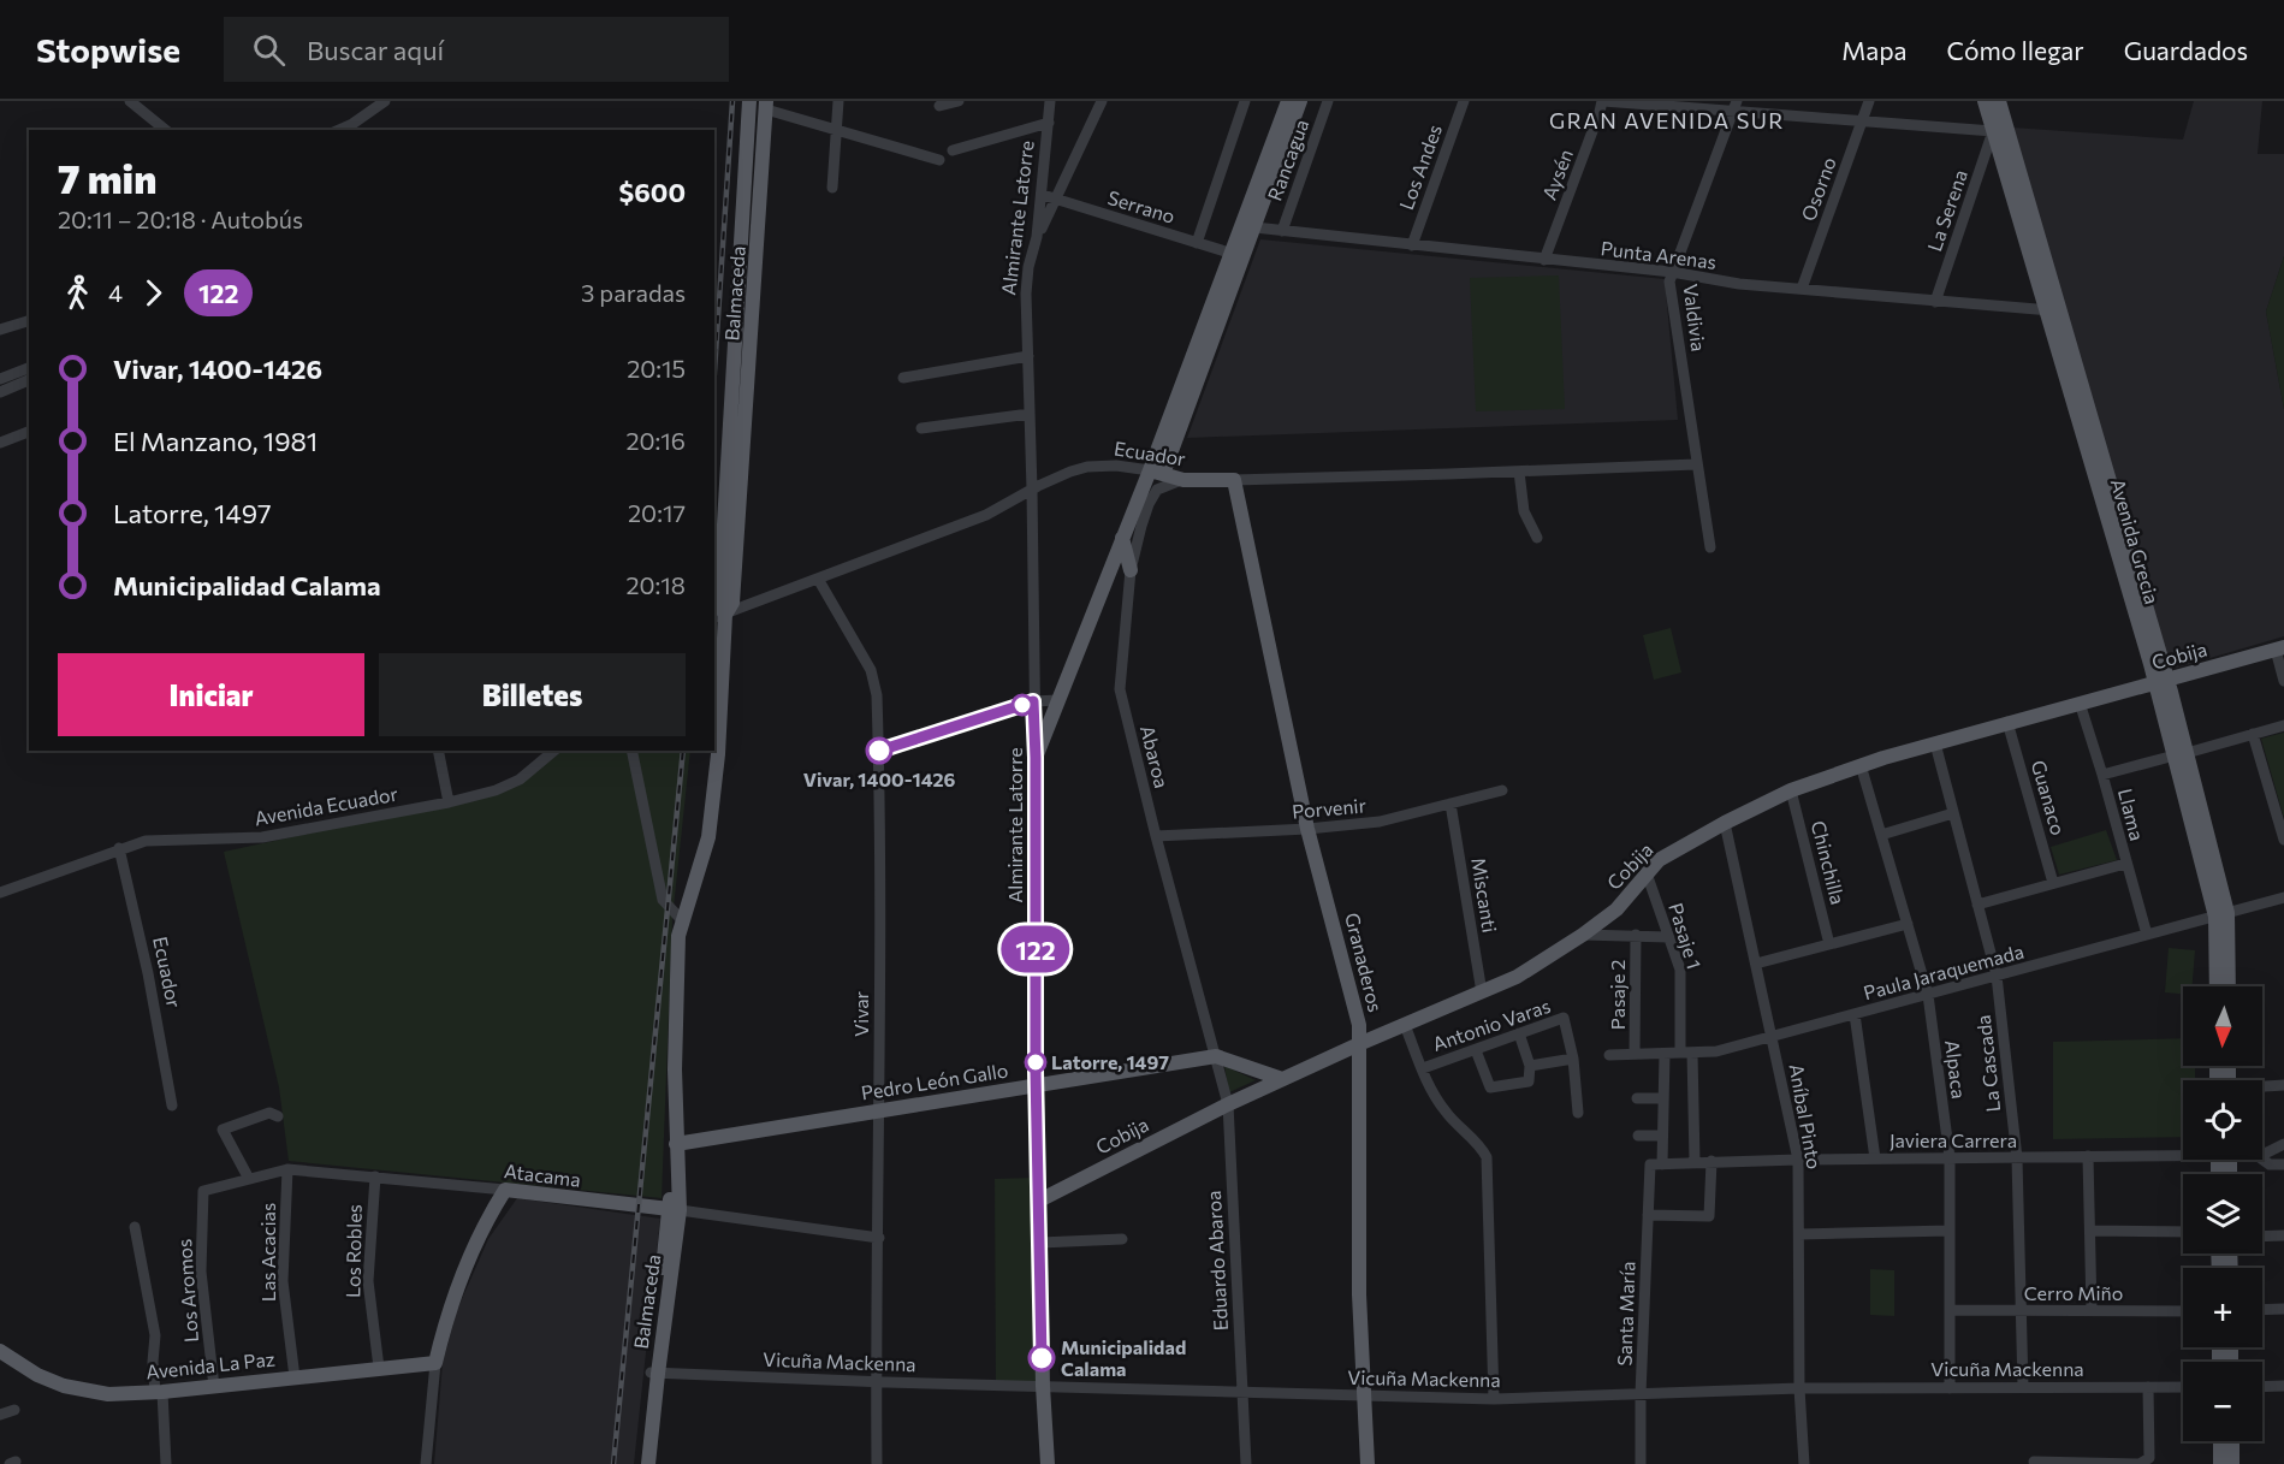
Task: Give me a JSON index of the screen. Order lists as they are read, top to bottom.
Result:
{
  "streets": {
    "main road": [
      "Almirante Latorre",
      "Balmaceda",
      "Ecuador",
      "Avenida Grecia",
      "Cobija",
      "Granaderos",
      "Pedro León Gallo",
      "Atacama",
      "Avenida La Paz"
    ],
    "street": [
      "Rancagua",
      "Los Andes",
      "Aysén",
      "Osorno",
      "Serrano",
      "La Serena",
      "Punta Arenas",
      "Valdivia",
      "Abaroa",
      "Guanaco",
      "Avenida Ecuador",
      "Porvenir",
      "Llama",
      "Chinchilla",
      "Miscanti",
      "Pasaje 1",
      "Paula Jaraquemada",
      "Pasaje 2",
      "Vivar",
      "Antonio Varas",
      "La Cascada",
      "Alpaca",
      "Aníbal Pinto",
      "Javiera Carrera",
      "Los Robles",
      "Las Acacias",
      "Eduardo Abaroa",
      "Los Aromos",
      "Cerro Miño",
      "Santa María",
      "Vicuña Mackenna"
    ]
  },
  "crossings": [
    ["Rancagua", "Punta Arenas"],
    ["Los Andes", "Punta Arenas"],
    ["Aysén", "Punta Arenas"],
    ["Osorno", "Punta Arenas"],
    ["Serrano", "Almirante Latorre"],
    ["La Serena", "Punta Arenas"],
    ["La Serena", "Avenida Grecia"],
    ["Almirante Latorre", "Ecuador"],
    ["Almirante Latorre", "Cobija"],
    ["Almirante Latorre", "Pedro León Gallo"],
    ["Almirante Latorre", "Vicuña Mackenna"],
    ["Punta Arenas", "Valdivia"],
    ["Punta Arenas", "Avenida Grecia"],
    ["Balmaceda", "Ecuador"],
    ["Balmaceda", "Pedro León Gallo"],
    ["Balmaceda", "Atacama"],
    ["Balmaceda", "Vicuña Mackenna"],
    ["Valdivia", "Ecuador"],
    ["Ecuador", "Abaroa"],
    ["Ecuador", "Avenida Ecuador"],
    ["Ecuador", "Granaderos"],
    ["Ecuador", "Vivar"],
    ["Avenida Grecia", "Cobija"],
    ["Avenida Grecia", "Paula Jaraquemada"],
    ["Cobija", "Guanaco"],
    ["Cobija", "Llama"],
    ["Cobija", "Chinchilla"],
    ["Cobija", "Miscanti"],
    ["Cobija", "Pasaje 1"],
    ["Cobija", "Granaderos"],
    ["Cobija", "La Cascada"],
    ["Cobija", "Alpaca"],
    ["Cobija", "Pedro León Gallo"],
    ["Cobija", "Aníbal Pinto"],
    ["Cobija", "Eduardo Abaroa"],
    ["Abaroa", "Porvenir"],
    ["Abaroa", "Pedro León Gallo"],
    ["Abaroa", "Eduardo Abaroa"],
    ["Porvenir", "Miscanti"],
    ["Porvenir", "Granaderos"],
    ["Llama", "Paula Jaraquemada"],
    ["Pasaje 1", "Paula Jaraquemada"],
    ["Pasaje 1", "Javiera Carrera"],
    ["Granaderos", "Vicuña Mackenna"],
    ["Paula Jaraquemada", "Pasaje 2"],
    ["Paula Jaraquemada", "La Cascada"],
    ["Paula Jaraquemada", "Alpaca"],
    ["Paula Jaraquemada", "Aníbal Pinto"],
    ["Vivar", "Pedro León Gallo"],
    ["Vivar", "Atacama"],
    ["Vivar", "Vicuña Mackenna"],
    ["La Cascada", "Javiera Carrera"],
    ["La Cascada", "Cerro Miño"],
    ["La Cascada", "Vicuña Mackenna"],
    ["Alpaca", "Javiera Carrera"],
    ["Alpaca", "Cerro Miño"],
    ["Alpaca", "Vicuña Mackenna"],
    ["Pedro León Gallo", "Eduardo Abaroa"],
    ["Aníbal Pinto", "Javiera Carrera"],
    ["Aníbal Pinto", "Vicuña Mackenna"],
    ["Javiera Carrera", "Santa María"],
    ["Atacama", "Los Robles"],
    ["Atacama", "Las Acacias"],
    ["Atacama", "Los Aromos"],
    ["Los Robles", "Avenida La Paz"],
    ["Las Acacias", "Avenida La Paz"],
    ["Eduardo Abaroa", "Vicuña Mackenna"],
    ["Los Aromos", "Avenida La Paz"],
    ["Santa María", "Vicuña Mackenna"]
  ],
  "districts": ["GRAN AVENIDA SUR"],
  "places": ["Vivar, 1400-1426", "Latorre, 1497", "Municipalidad Calama"],
  "lines": ["bus line 122"],
  "north": "bottom",
  "page": {
    "header": "Stopwise",
    "search": "Buscar aquí",
    "nav": ["Mapa", "Cómo llegar", "Guardados"],
    "on_map": "122",
    "heading": ["7 min", "20:11 – 20:18 · Autobús", "$600"],
    "legs": ["4", "122", "3 paradas"],
    "list": [
      {
        "name": "Vivar, 1400-1426",
        "value": "20:15"
      },
      {
        "name": "El Manzano, 1981",
        "value": "20:16"
      },
      {
        "name": "Latorre, 1497",
        "value": "20:17"
      },
      {
        "name": "Municipalidad Calama",
        "value": "20:18"
      }
    ],
    "buttons": ["Iniciar", "Billetes"],
    "map_buttons": ["+", "−"]
  }
}
